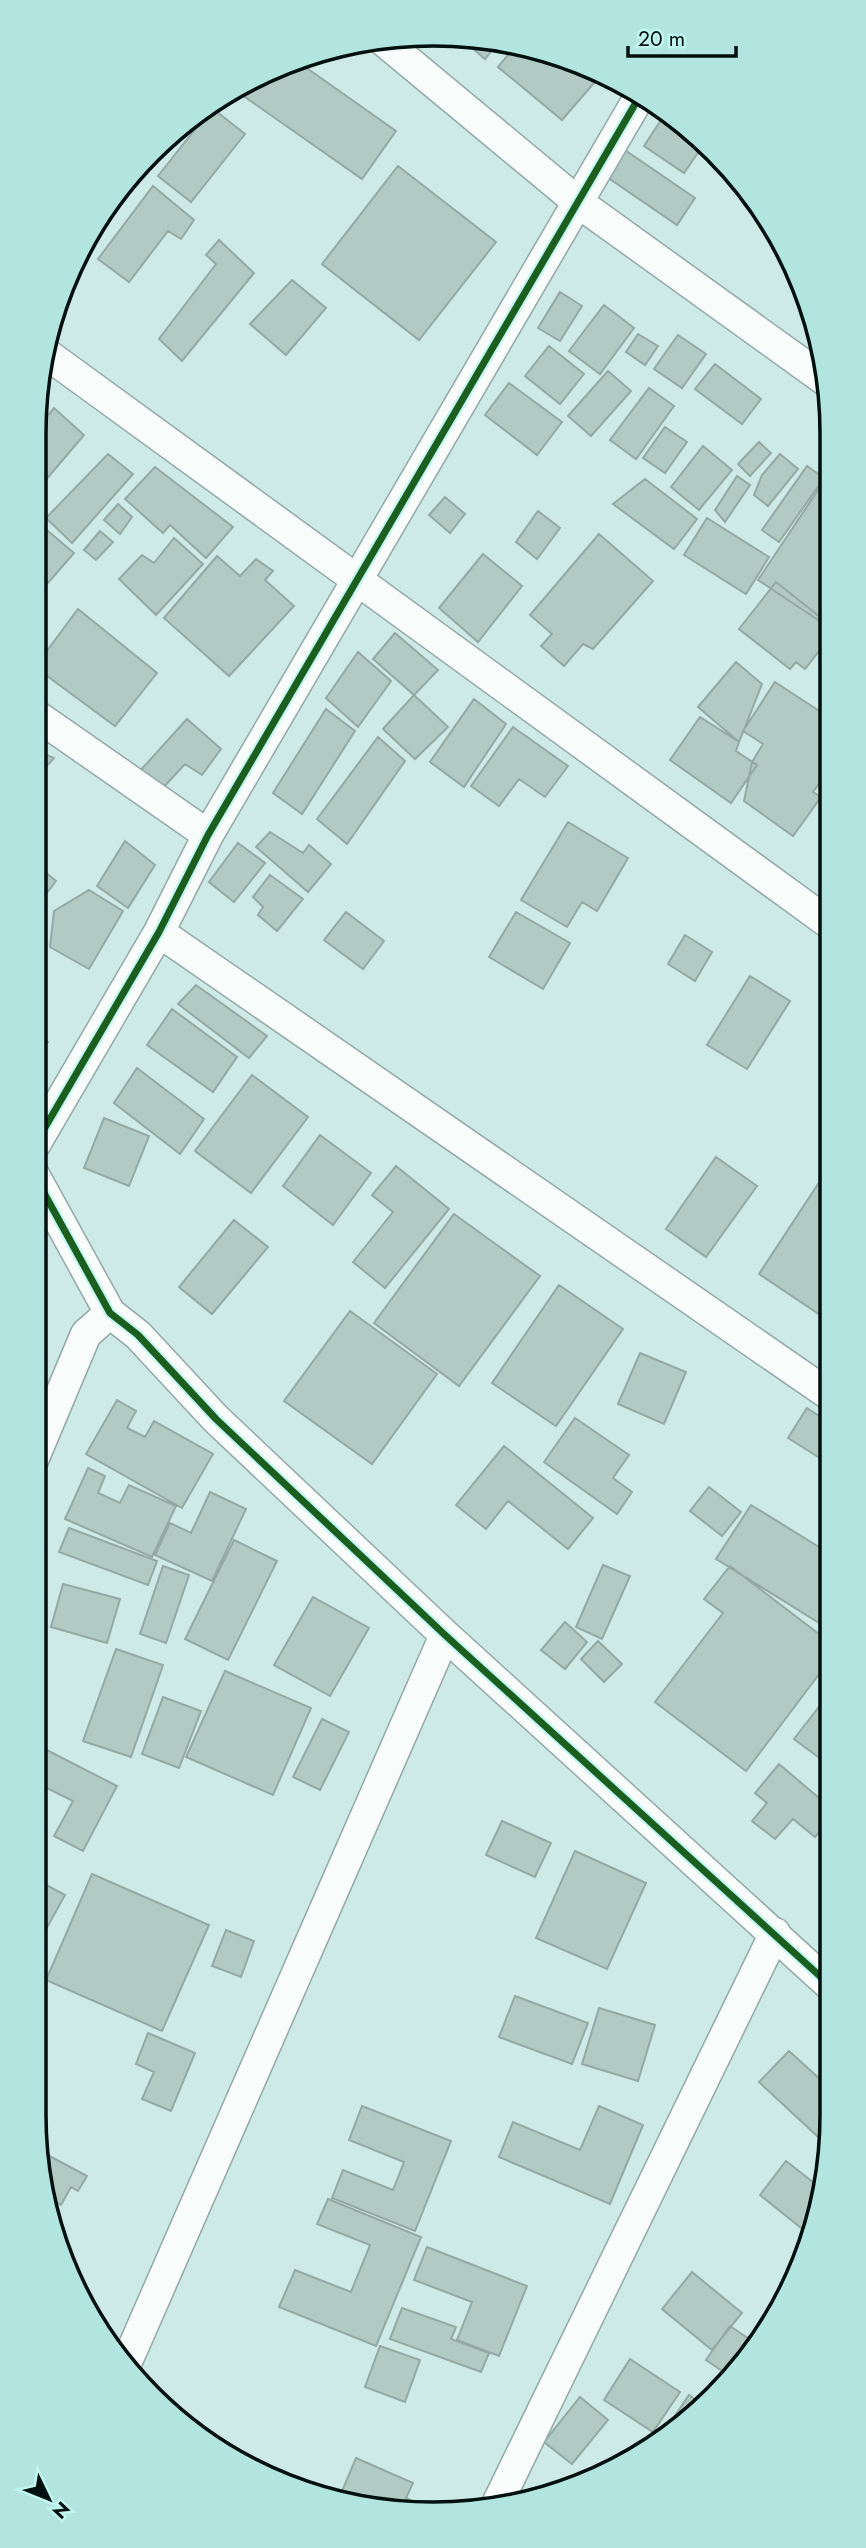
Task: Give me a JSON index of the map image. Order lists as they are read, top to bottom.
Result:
{
  "scale_bar": "20 m",
  "north": "bottom right"
}
